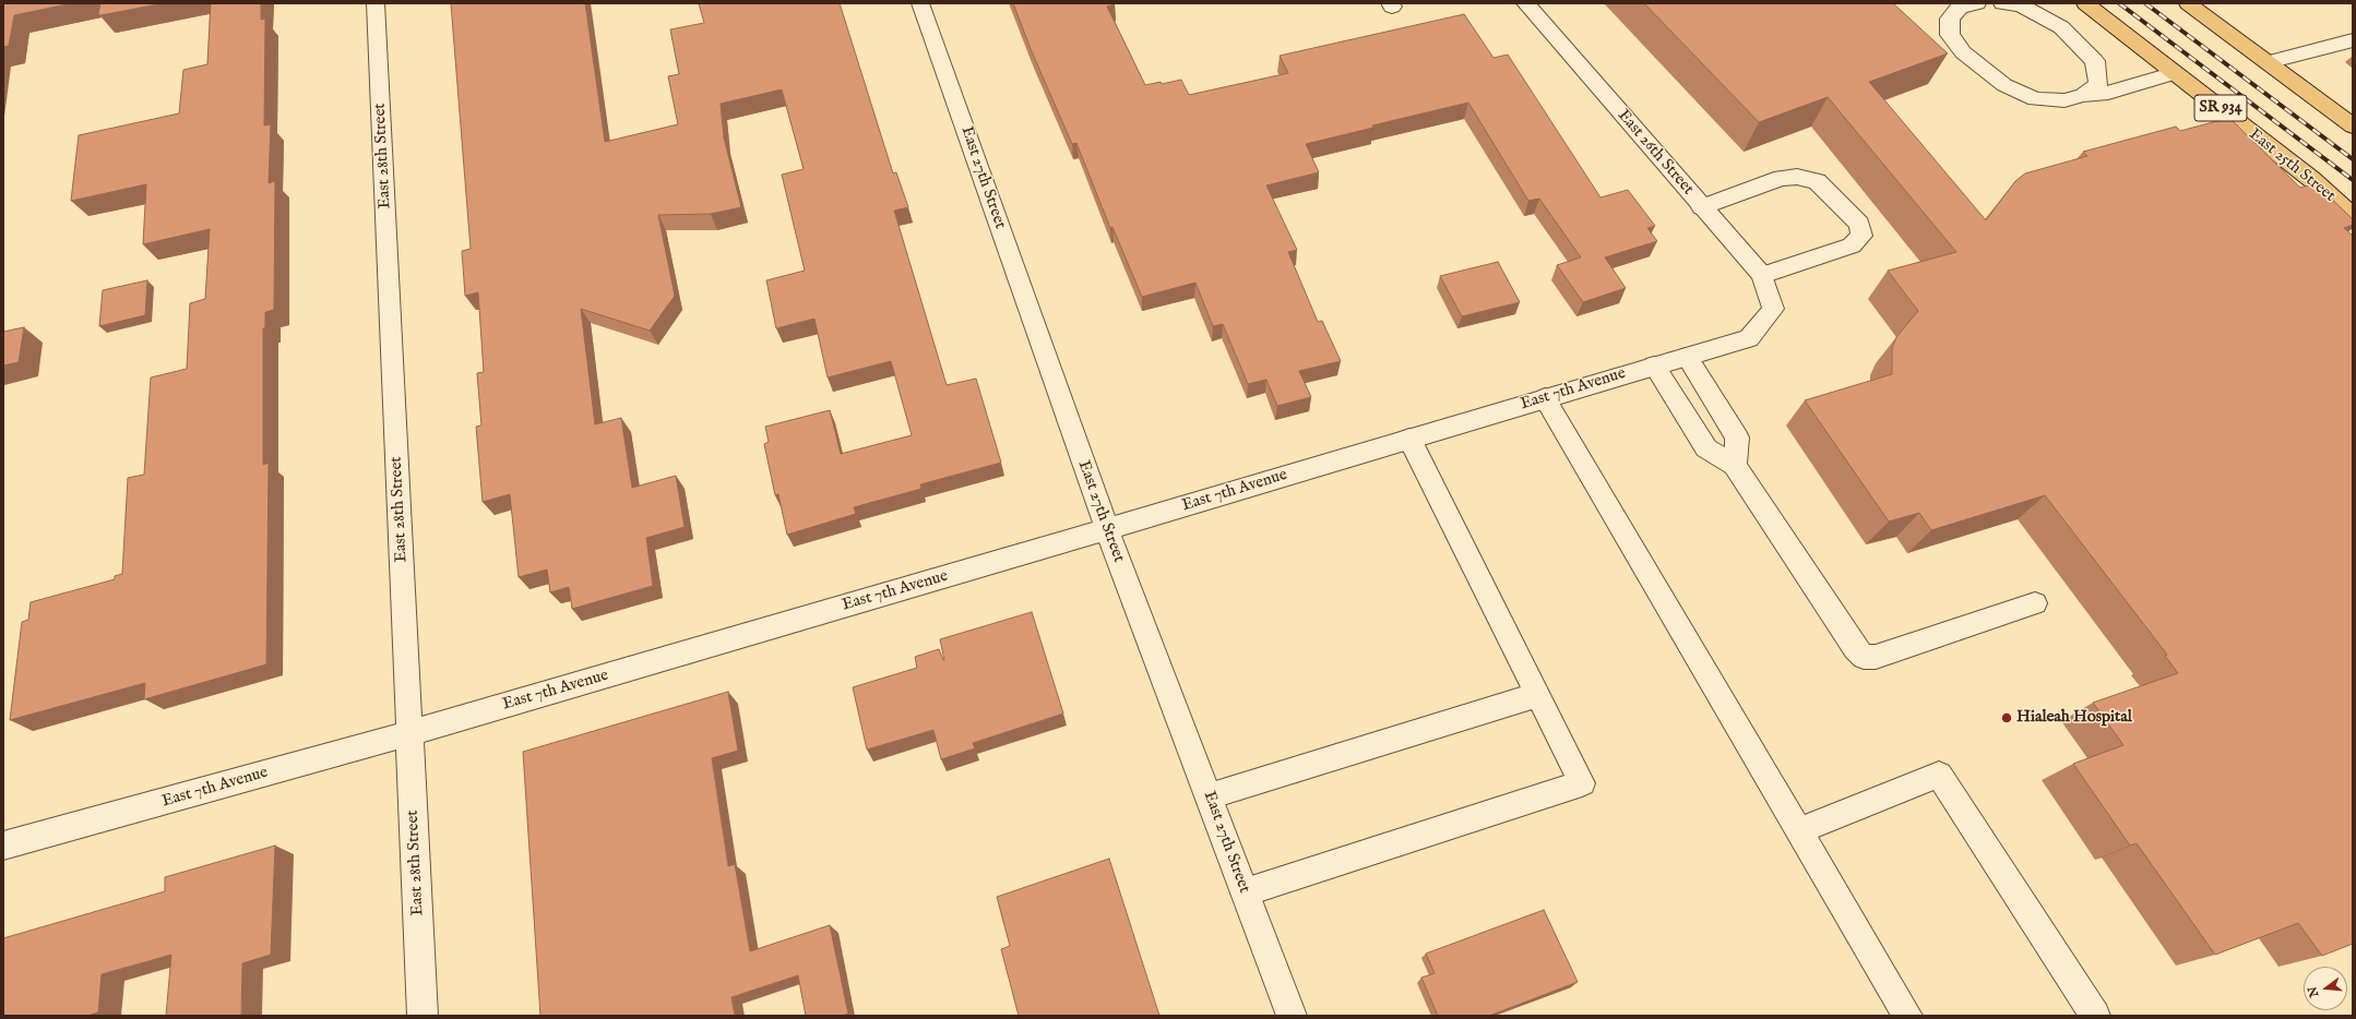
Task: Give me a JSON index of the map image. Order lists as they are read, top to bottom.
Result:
{
  "streets": {
    "main road": ["SR 934", "East 25th Street"],
    "street": [
      "East 26th Street",
      "East 28th Street",
      "East 27th Street",
      "East 7th Avenue"
    ]
  },
  "crossings": [
    ["East 26th Street", "East 7th Avenue"],
    ["East 28th Street", "East 7th Avenue"],
    ["East 27th Street", "East 7th Avenue"]
  ],
  "places": ["Hialeah Hospital"],
  "north": "left"
}
